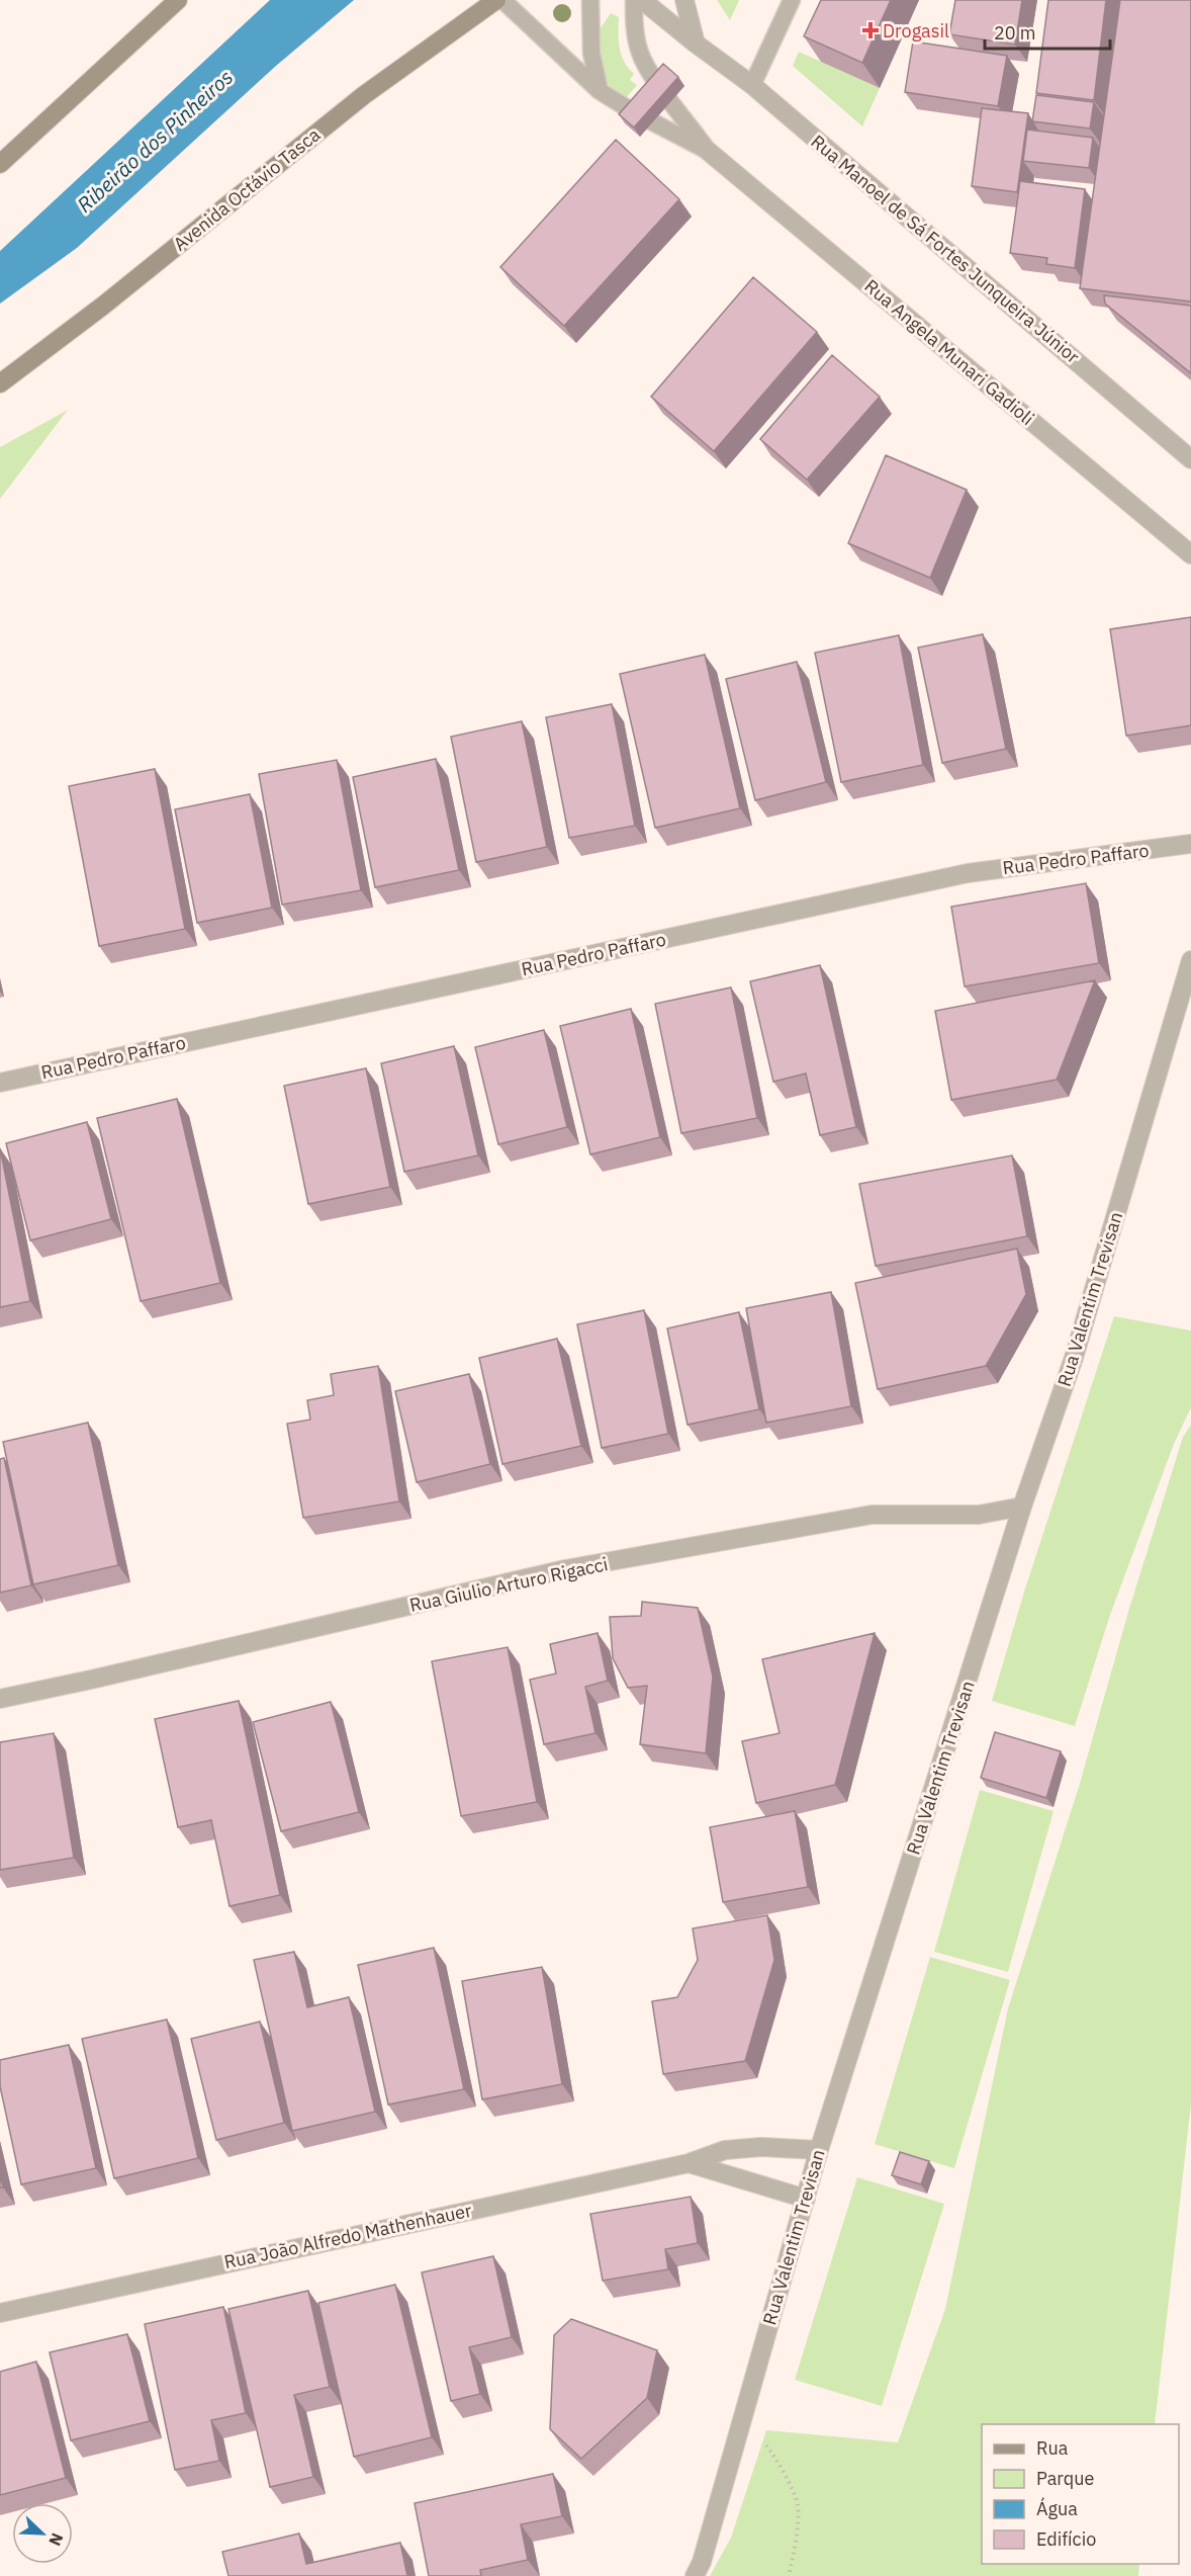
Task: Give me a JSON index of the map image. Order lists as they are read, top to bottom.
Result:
{
  "streets": {
    "street": [
      "Avenida Octávio Tasca",
      "Rua Manoel de Sá Fortes Junqueira Júnior",
      "Rua Angela Munari Gadioli",
      "Rua Pedro Paffaro",
      "Rua Valentim Trevisan",
      "Rua Giulio Arturo Rigacci",
      "Rua João Alfredo Mathenhauer"
    ]
  },
  "crossings": [
    ["Rua Valentim Trevisan", "Rua Giulio Arturo Rigacci"],
    ["Rua Valentim Trevisan", "Rua João Alfredo Mathenhauer"]
  ],
  "water": ["Ribeirão dos Pinheiros"],
  "places": {
    "health": ["Drogasil"]
  },
  "legend": [
    "Rua",
    "Parque",
    "Água",
    "Edifício"
  ],
  "scale_bar": "20 m",
  "north": "bottom right"
}
